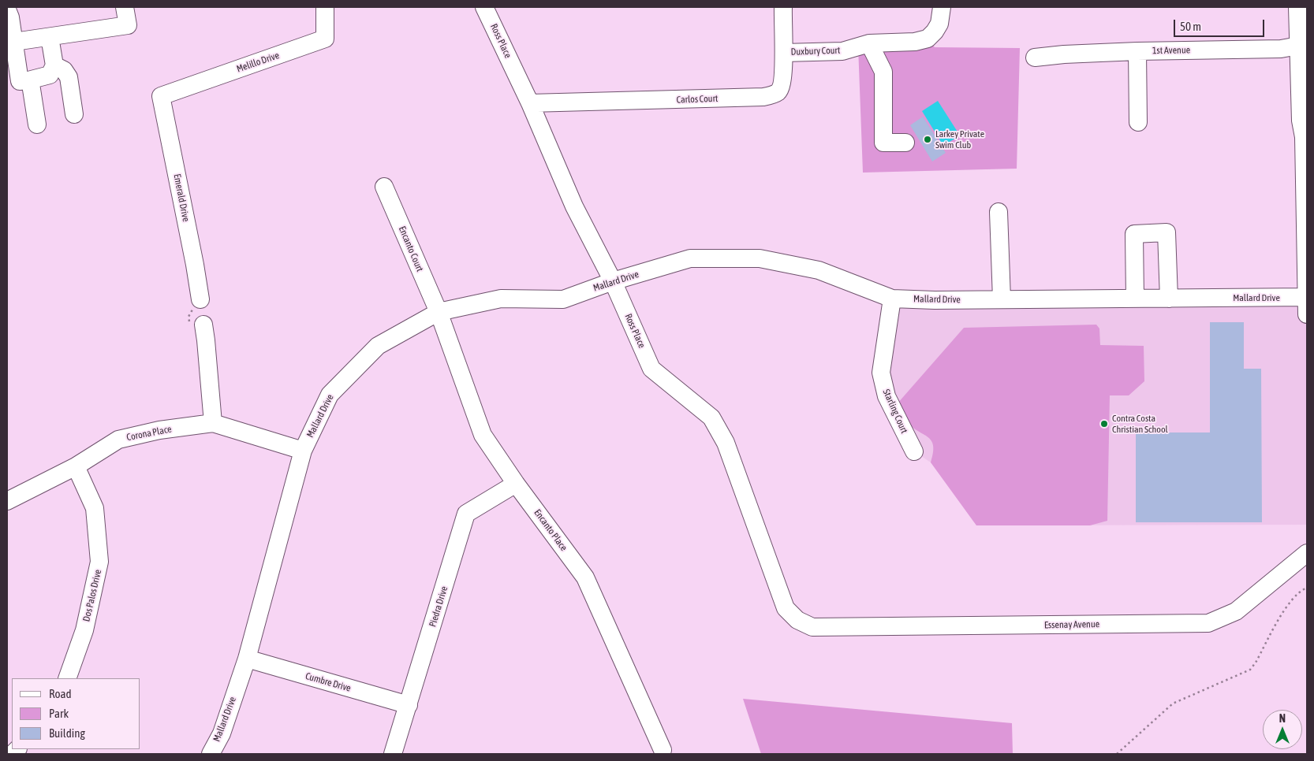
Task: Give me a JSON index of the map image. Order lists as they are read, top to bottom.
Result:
{
  "streets": {
    "street": [
      "Ross Place",
      "1st Avenue",
      "Duxbury Court",
      "Melillo Drive",
      "Carlos Court",
      "Emerald Drive",
      "Encanto Court",
      "Mallard Drive",
      "Starling Court",
      "Corona Place",
      "Encanto Place",
      "Dos Palos Drive",
      "Piedra Drive",
      "Essenay Avenue",
      "Cumbre Drive"
    ]
  },
  "crossings": [
    ["Ross Place", "Carlos Court"],
    ["Ross Place", "Mallard Drive"],
    ["Ross Place", "Essenay Avenue"],
    ["Duxbury Court", "Carlos Court"],
    ["Melillo Drive", "Emerald Drive"],
    ["Encanto Court", "Mallard Drive"],
    ["Encanto Court", "Encanto Place"],
    ["Mallard Drive", "Starling Court"],
    ["Mallard Drive", "Corona Place"],
    ["Mallard Drive", "Encanto Place"],
    ["Mallard Drive", "Cumbre Drive"],
    ["Corona Place", "Dos Palos Drive"],
    ["Encanto Place", "Piedra Drive"],
    ["Piedra Drive", "Cumbre Drive"]
  ],
  "places": ["Larkey Private Swim Club", "Contra Costa Christian School"],
  "legend": ["Road", "Park", "Building"],
  "scale_bar": "50 m",
  "north": "top"
}
